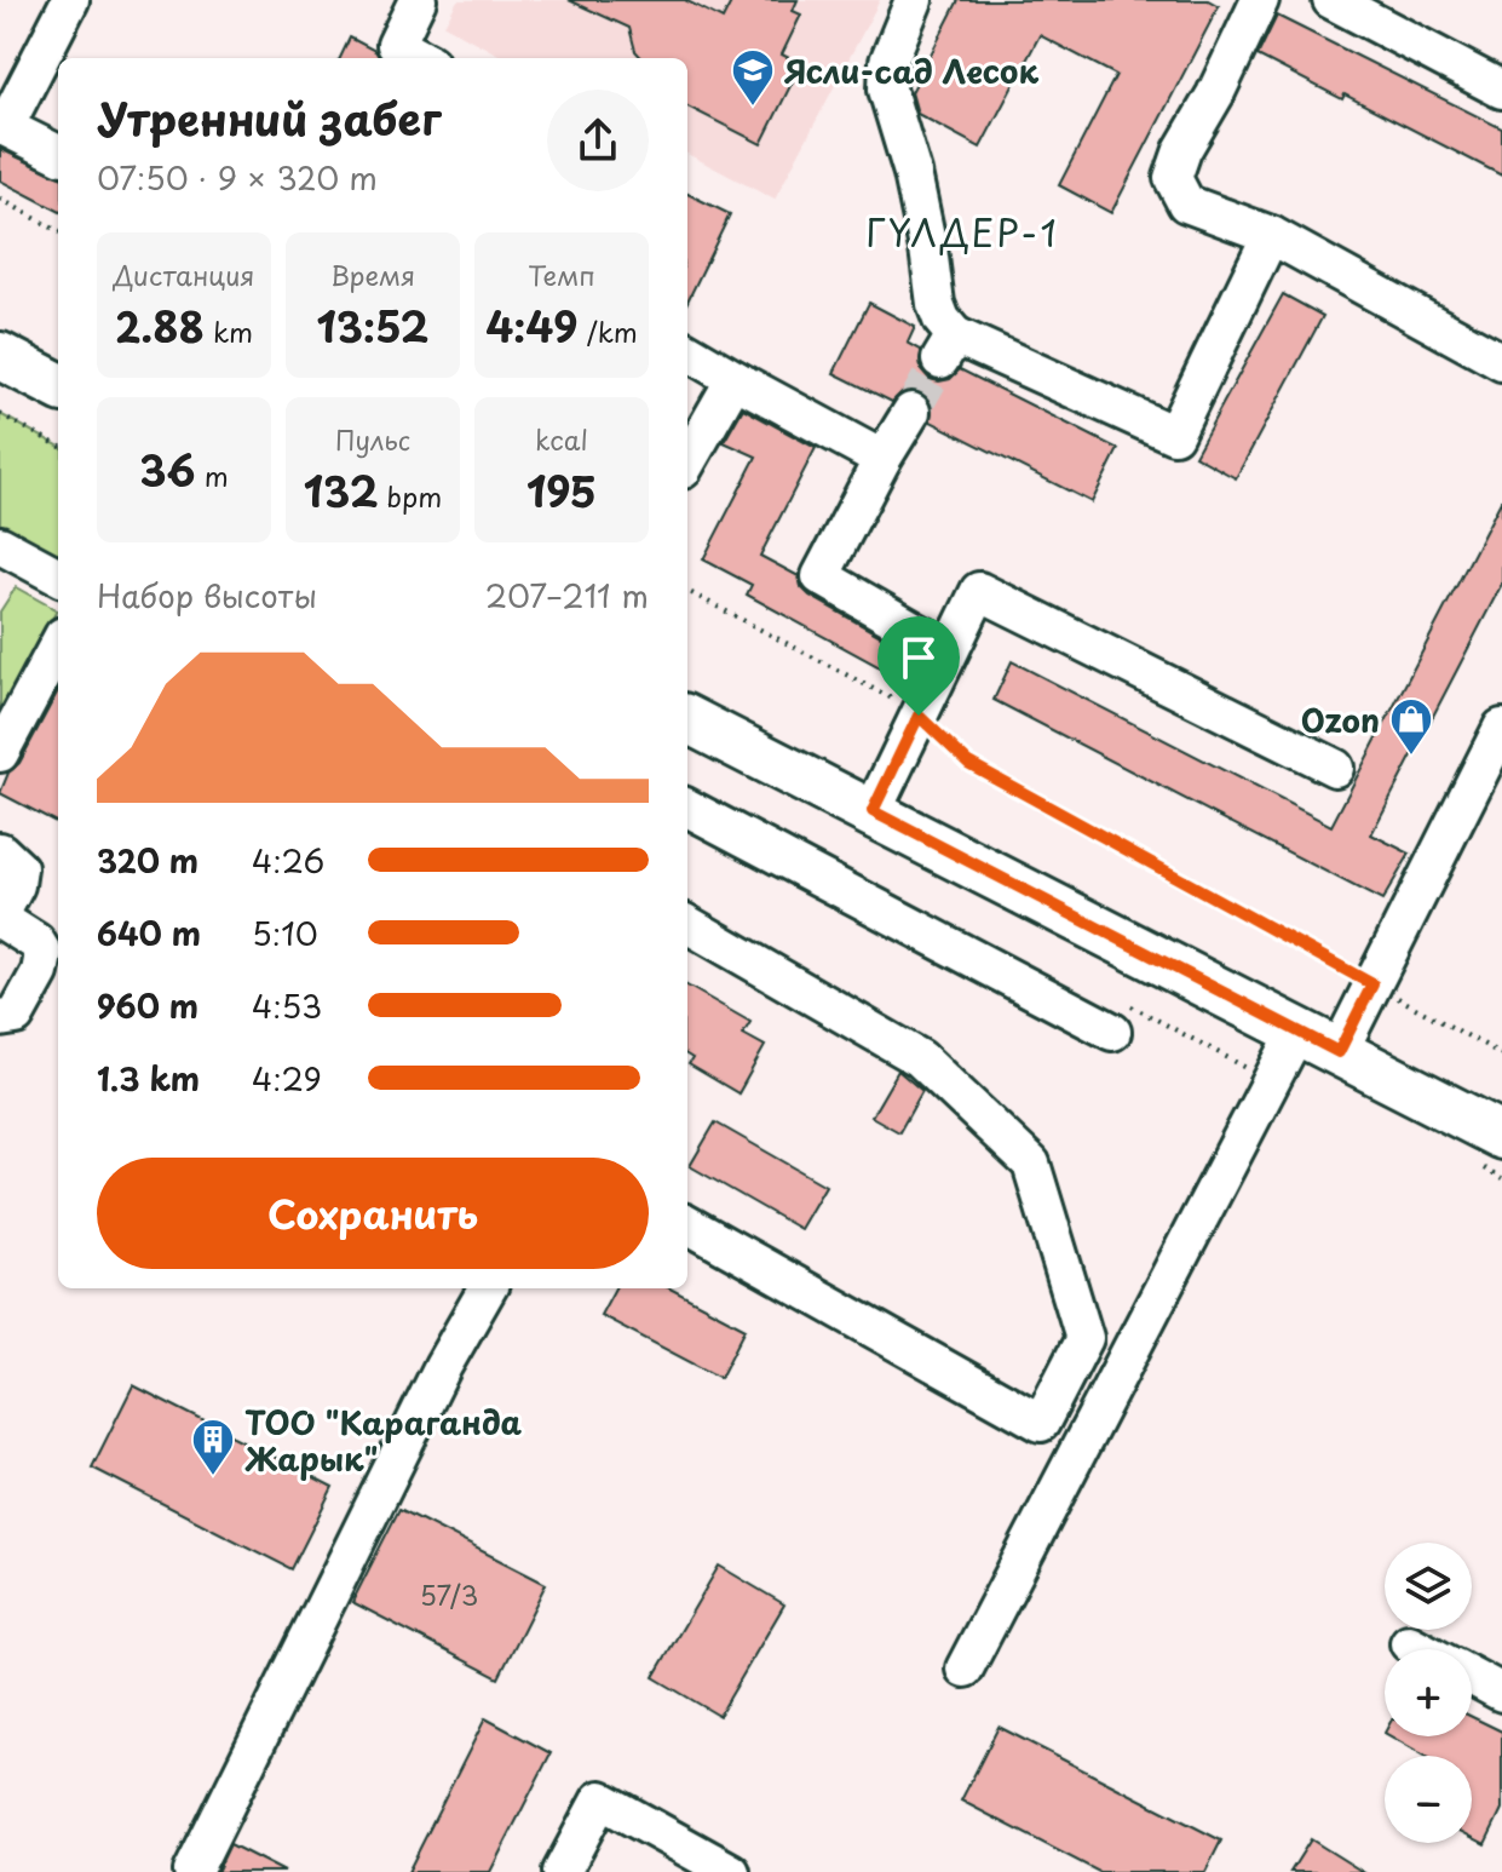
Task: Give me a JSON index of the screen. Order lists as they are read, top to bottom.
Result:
{
  "districts": ["ГҮЛДЕР-1"],
  "places": {
    "school or university": ["Ясли-сад Лесок"],
    "shop": ["Ozon"],
    "building": ["ТОО \"Караганда Жарык\""]
  },
  "house_numbers": ["57/3"],
  "page": {
    "heading": ["Утренний забег", "07:50 · 9 × 320 m"],
    "stats": [
      ["Дистанция", "2.88 km"],
      ["Время", "13:52"],
      ["Темп", "4:49 /km"],
      ["36 m"],
      ["Пульс", "132 bpm"],
      ["kcal", "195"]
    ],
    "chart": ["Набор высоты", "207–211 m"],
    "list": [
      {
        "name": "320 m",
        "note": "4:26"
      },
      {
        "name": "640 m",
        "note": "5:10"
      },
      {
        "name": "960 m",
        "note": "4:53"
      },
      {
        "name": "1.3 km",
        "note": "4:29"
      }
    ],
    "buttons": "Сохранить",
    "map_buttons": ["+", "−"]
  }
}
